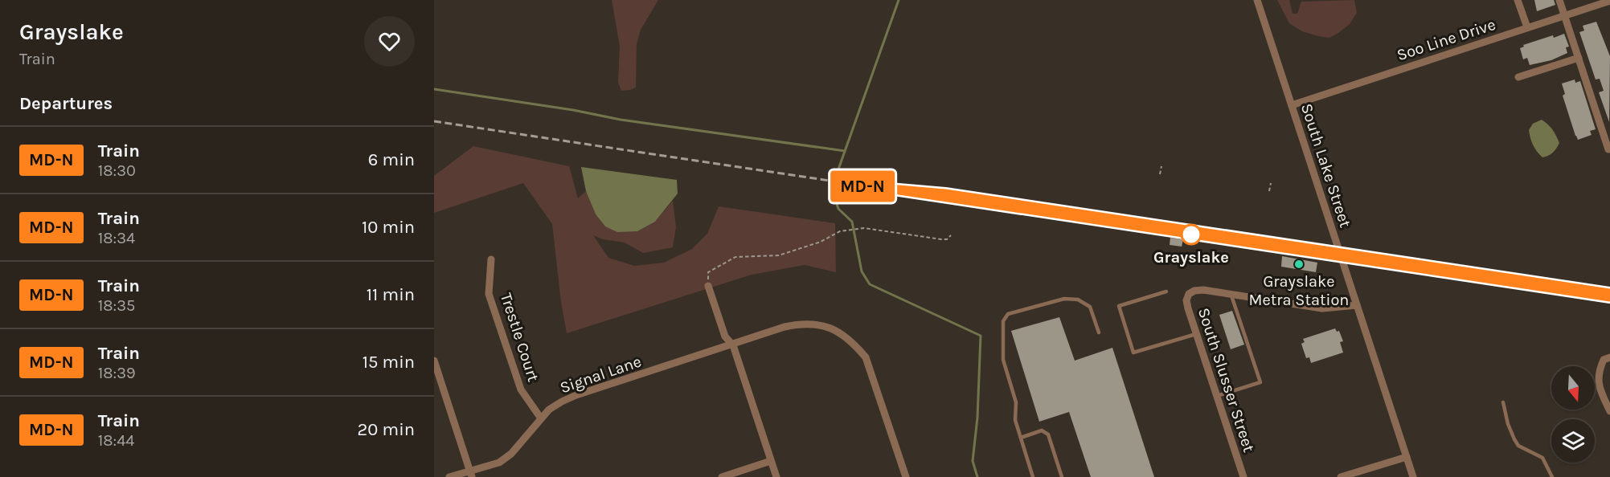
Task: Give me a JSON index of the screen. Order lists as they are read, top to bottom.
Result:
{
  "streets": {
    "street": [
      "Soo Line Drive",
      "South Lake Street",
      "Trestle Court",
      "Signal Lane",
      "South Slusser Street"
    ]
  },
  "crossings": [
    ["Soo Line Drive", "South Lake Street"],
    ["Trestle Court", "Signal Lane"]
  ],
  "places": ["Grayslake", "Grayslake Metra Station"],
  "north": "bottom",
  "page": {
    "heading": [
      ["Grayslake", "Train"],
      "Departures"
    ],
    "on_map": "MD-N",
    "list": [
      {
        "mark": "MD-N",
        "name": "Train",
        "note": "18:30",
        "value": "6 min"
      },
      {
        "mark": "MD-N",
        "name": "Train",
        "note": "18:34",
        "value": "10 min"
      },
      {
        "mark": "MD-N",
        "name": "Train",
        "note": "18:35",
        "value": "11 min"
      },
      {
        "mark": "MD-N",
        "name": "Train",
        "note": "18:39",
        "value": "15 min"
      },
      {
        "mark": "MD-N",
        "name": "Train",
        "note": "18:44",
        "value": "20 min"
      }
    ]
  }
}
